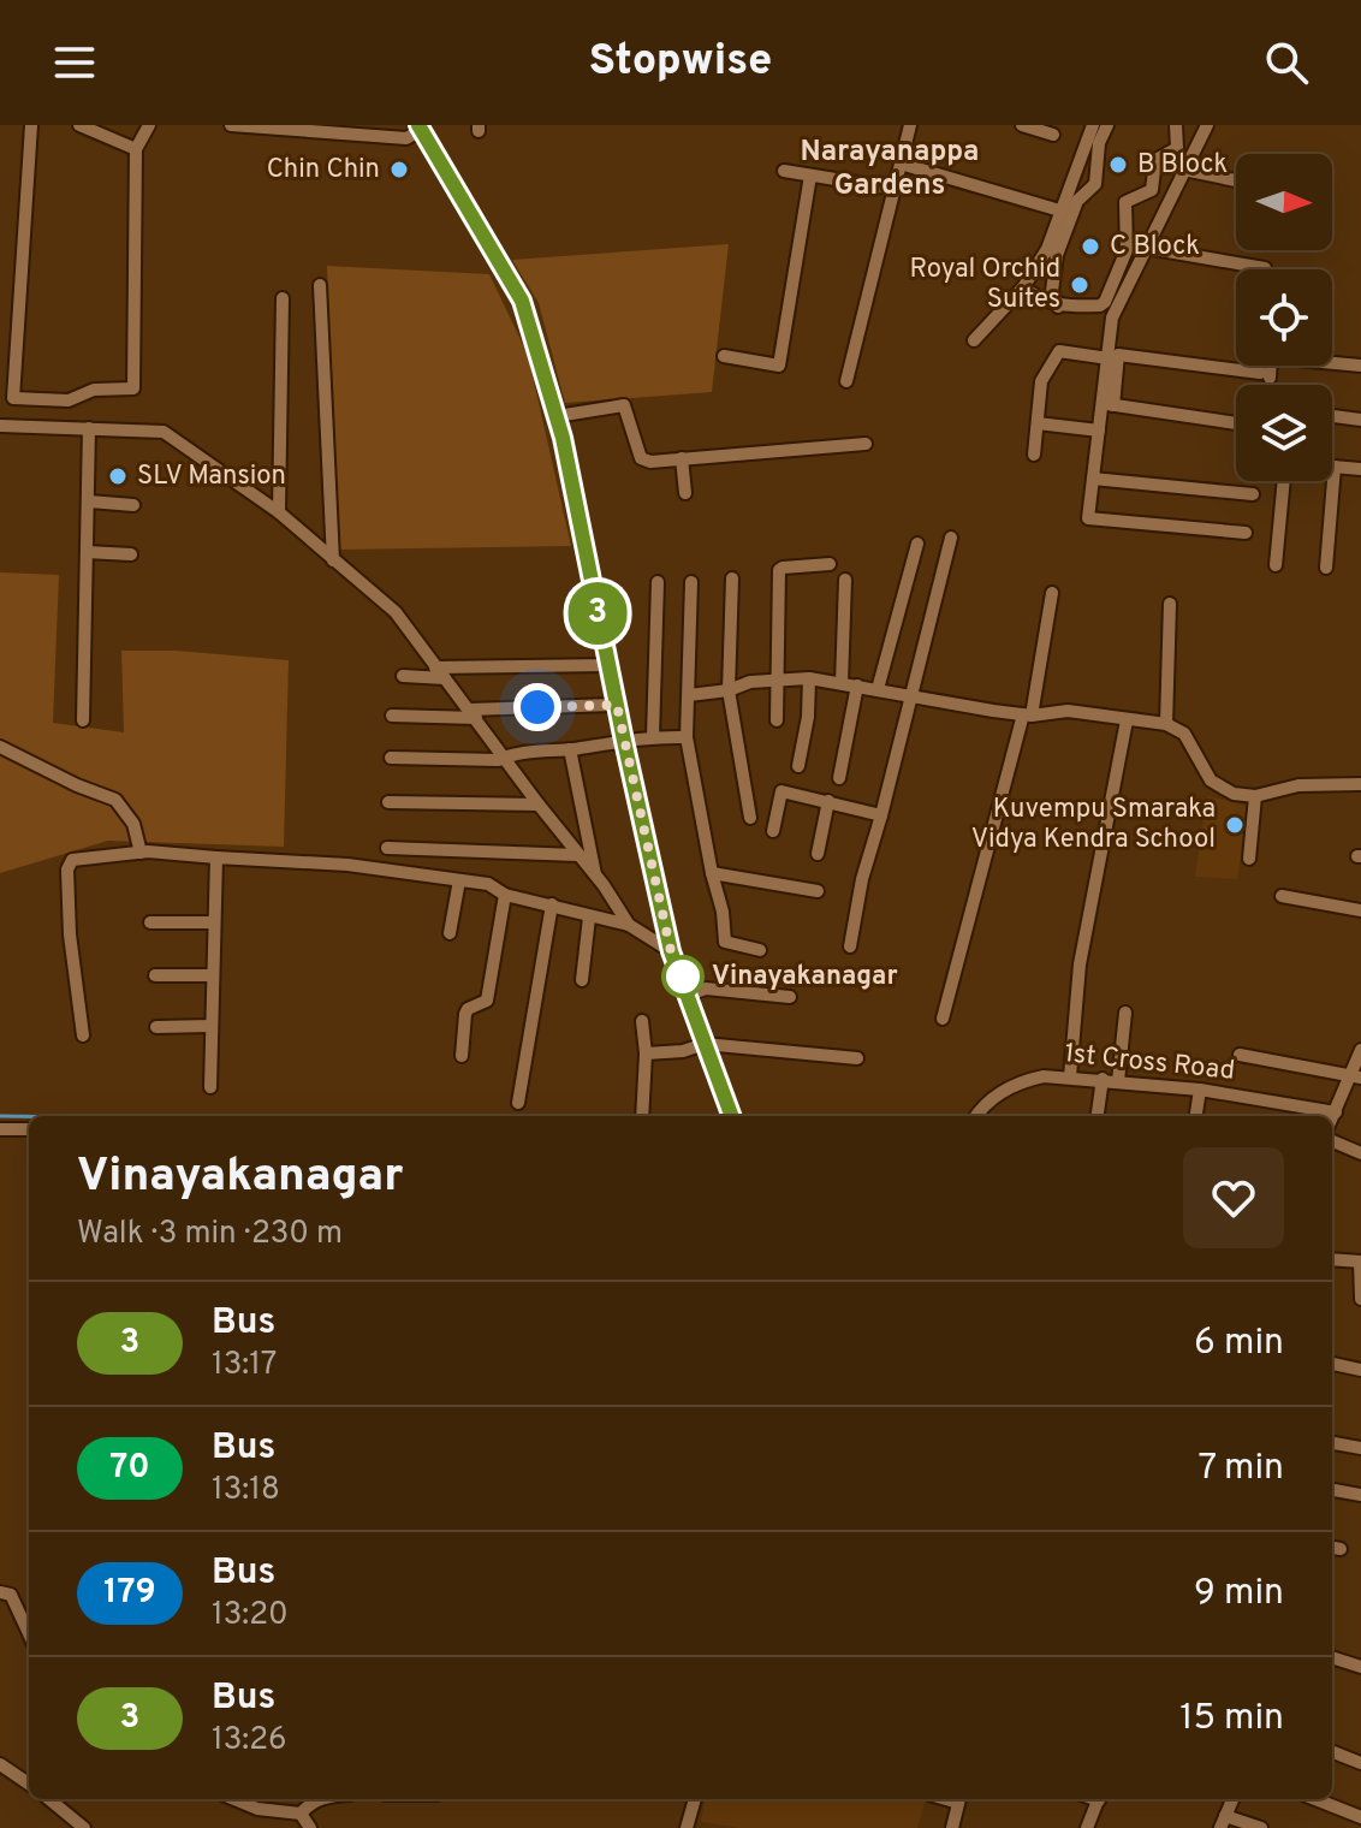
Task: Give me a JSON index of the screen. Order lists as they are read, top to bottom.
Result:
{
  "streets": {
    "street": ["1st Cross Road"]
  },
  "districts": ["Narayanappa Gardens"],
  "places": [
    "B Block",
    "Chin Chin",
    "C Block",
    "Royal Orchid Suites",
    "SLV Mansion",
    "Kuvempu Smaraka Vidya Kendra School",
    "Vinayakanagar"
  ],
  "lines": ["bus line 3"],
  "north": "right",
  "page": {
    "header": "Stopwise",
    "on_map": "3",
    "heading": ["Vinayakanagar", "Walk · 3 min · 230 m"],
    "list": [
      {
        "mark": "3",
        "name": "Bus",
        "note": "13:17",
        "value": "6 min"
      },
      {
        "mark": "70",
        "name": "Bus",
        "note": "13:18",
        "value": "7 min"
      },
      {
        "mark": "179",
        "name": "Bus",
        "note": "13:20",
        "value": "9 min"
      },
      {
        "mark": "3",
        "name": "Bus",
        "note": "13:26",
        "value": "15 min"
      }
    ]
  }
}
